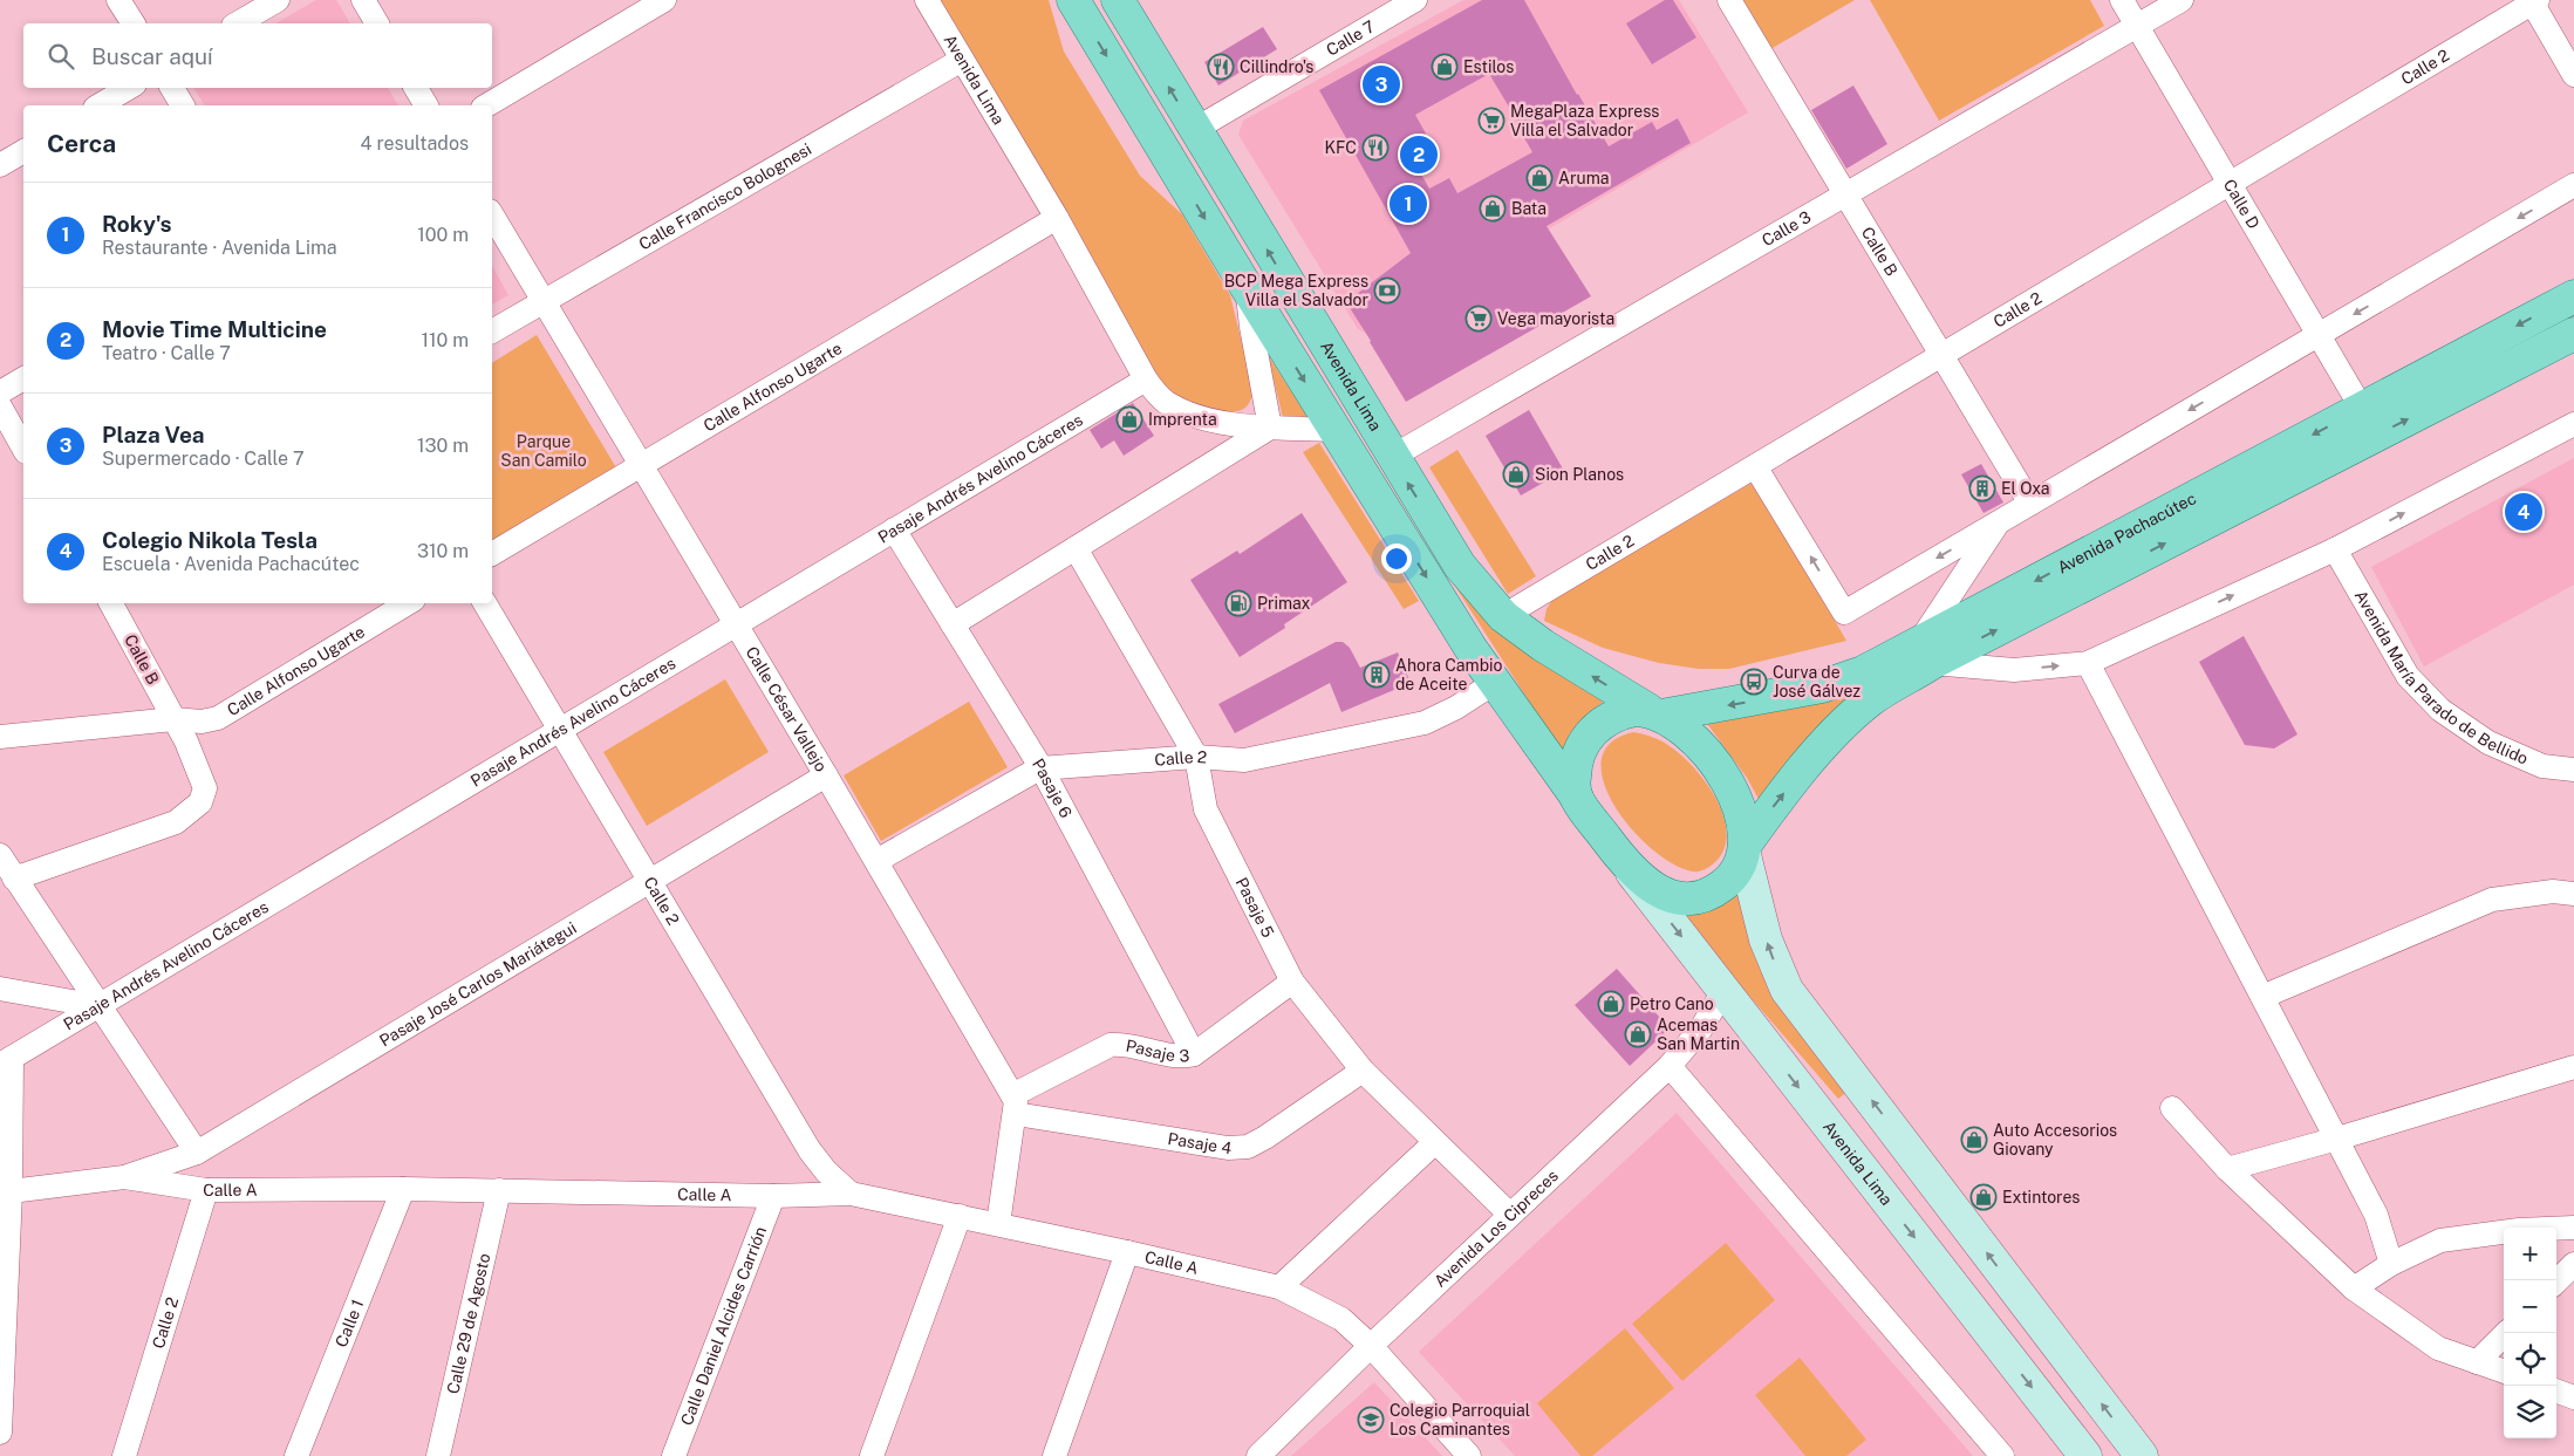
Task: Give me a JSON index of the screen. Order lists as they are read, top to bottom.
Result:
{
  "streets": {
    "main road": ["Avenida Lima", "Avenida Pachacútec"],
    "street": [
      "Calle 7",
      "Calle 2",
      "Calle Francisco Bolognesi",
      "Calle D",
      "Calle 3",
      "Calle B",
      "Calle Alfonso Ugarte",
      "Pasaje Andrés Avelino Cáceres",
      "Avenida María Parado de Bellido",
      "Calle César Vallejo",
      "Pasaje 6",
      "Pasaje 5",
      "Pasaje José Carlos Mariátegui",
      "Pasaje 3",
      "Pasaje 4",
      "Calle A",
      "Avenida Los Cipreces",
      "Calle 1",
      "Calle 29 de Agosto",
      "Calle Daniel Alcides Carrión"
    ]
  },
  "crossings": [
    ["Calle 7", "Avenida Lima"],
    ["Calle 2", "Avenida Lima"],
    ["Calle 2", "Calle D"],
    ["Calle 2", "Calle B"],
    ["Calle 2", "Pasaje Andrés Avelino Cáceres"],
    ["Calle 2", "Calle César Vallejo"],
    ["Calle 2", "Pasaje 6"],
    ["Calle 2", "Pasaje 5"],
    ["Calle 2", "Pasaje José Carlos Mariátegui"],
    ["Calle 2", "Calle A"],
    ["Avenida Lima", "Calle Francisco Bolognesi"],
    ["Avenida Lima", "Calle 3"],
    ["Avenida Lima", "Calle Alfonso Ugarte"],
    ["Avenida Lima", "Pasaje Andrés Avelino Cáceres"],
    ["Avenida Lima", "Avenida Pachacútec"],
    ["Avenida Lima", "Avenida Los Cipreces"],
    ["Calle Francisco Bolognesi", "Calle César Vallejo"],
    ["Calle D", "Calle 3"],
    ["Calle D", "Avenida Pachacútec"],
    ["Calle 3", "Calle B"],
    ["Calle B", "Calle Alfonso Ugarte"],
    ["Calle Alfonso Ugarte", "Calle César Vallejo"],
    ["Pasaje Andrés Avelino Cáceres", "Calle César Vallejo"],
    ["Pasaje Andrés Avelino Cáceres", "Pasaje 6"],
    ["Calle César Vallejo", "Pasaje José Carlos Mariátegui"],
    ["Calle César Vallejo", "Pasaje 3"],
    ["Calle César Vallejo", "Pasaje 4"],
    ["Pasaje 6", "Pasaje 3"],
    ["Pasaje 5", "Pasaje 3"],
    ["Pasaje 5", "Pasaje 4"],
    ["Pasaje 5", "Avenida Los Cipreces"],
    ["Pasaje José Carlos Mariátegui", "Calle A"],
    ["Pasaje 3", "Pasaje 4"],
    ["Calle A", "Avenida Los Cipreces"],
    ["Calle A", "Calle 1"],
    ["Calle A", "Calle 29 de Agosto"],
    ["Calle A", "Calle Daniel Alcides Carrión"]
  ],
  "parks": ["Parque San Camilo"],
  "places": {
    "restaurant": ["Cillindro's", "KFC"],
    "shop": [
      "Estilos",
      "Aruma",
      "Bata",
      "Imprenta",
      "Sion Planos",
      "Petro Cano",
      "Acemas San Martin",
      "Auto Accesorios Giovany",
      "Extintores"
    ],
    "supermarket": ["MegaPlaza Express Villa el Salvador", "Vega mayorista"],
    "bank": ["BCP Mega Express Villa el Salvador"],
    "building": ["El Oxa", "Ahora Cambio de Aceite"],
    "fuel station": ["Primax"],
    "bus stop": ["Curva de José Gálvez"],
    "school or university": ["Colegio Parroquial Los Caminantes"]
  },
  "page": {
    "search": "Buscar aquí",
    "pins": [
      "3",
      "2",
      "1",
      "4"
    ],
    "heading": ["Cerca", "4 resultados"],
    "list": [
      {
        "mark": "1",
        "name": "Roky's",
        "note": "Restaurante · Avenida Lima",
        "value": "100 m"
      },
      {
        "mark": "2",
        "name": "Movie Time Multicine",
        "note": "Teatro · Calle 7",
        "value": "110 m"
      },
      {
        "mark": "3",
        "name": "Plaza Vea",
        "note": "Supermercado · Calle 7",
        "value": "130 m"
      },
      {
        "mark": "4",
        "name": "Colegio Nikola Tesla",
        "note": "Escuela · Avenida Pachacútec",
        "value": "310 m"
      }
    ],
    "map_buttons": ["+", "−"]
  }
}
